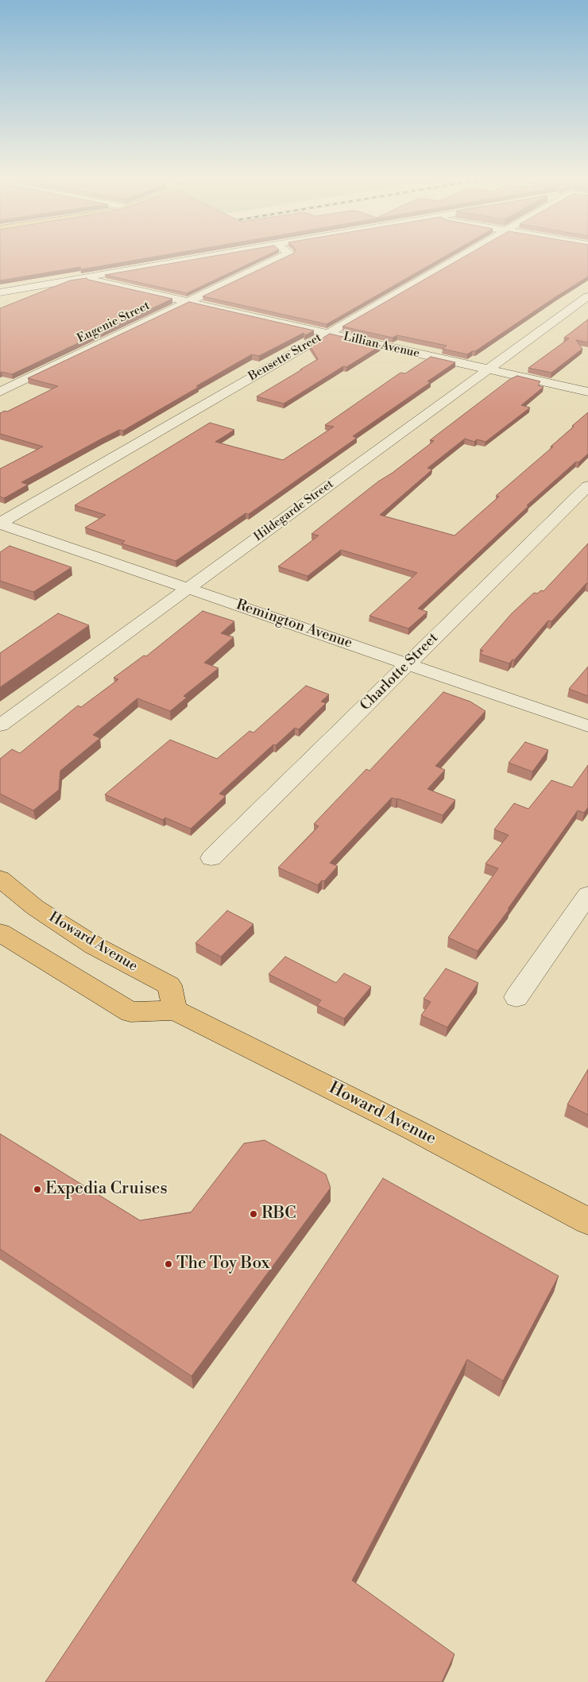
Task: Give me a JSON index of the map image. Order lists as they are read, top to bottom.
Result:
{
  "streets": {
    "main road": ["Howard Avenue"],
    "street": [
      "Eugenie Street",
      "Lillian Avenue",
      "Bensette Street",
      "Hildegarde Street",
      "Remington Avenue",
      "Charlotte Street"
    ]
  },
  "crossings": [
    ["Eugenie Street", "Lillian Avenue"],
    ["Lillian Avenue", "Bensette Street"],
    ["Lillian Avenue", "Hildegarde Street"],
    ["Bensette Street", "Remington Avenue"],
    ["Hildegarde Street", "Remington Avenue"],
    ["Remington Avenue", "Charlotte Street"]
  ],
  "places": ["Expedia Cruises", "RBC", "The Toy Box"]
}
